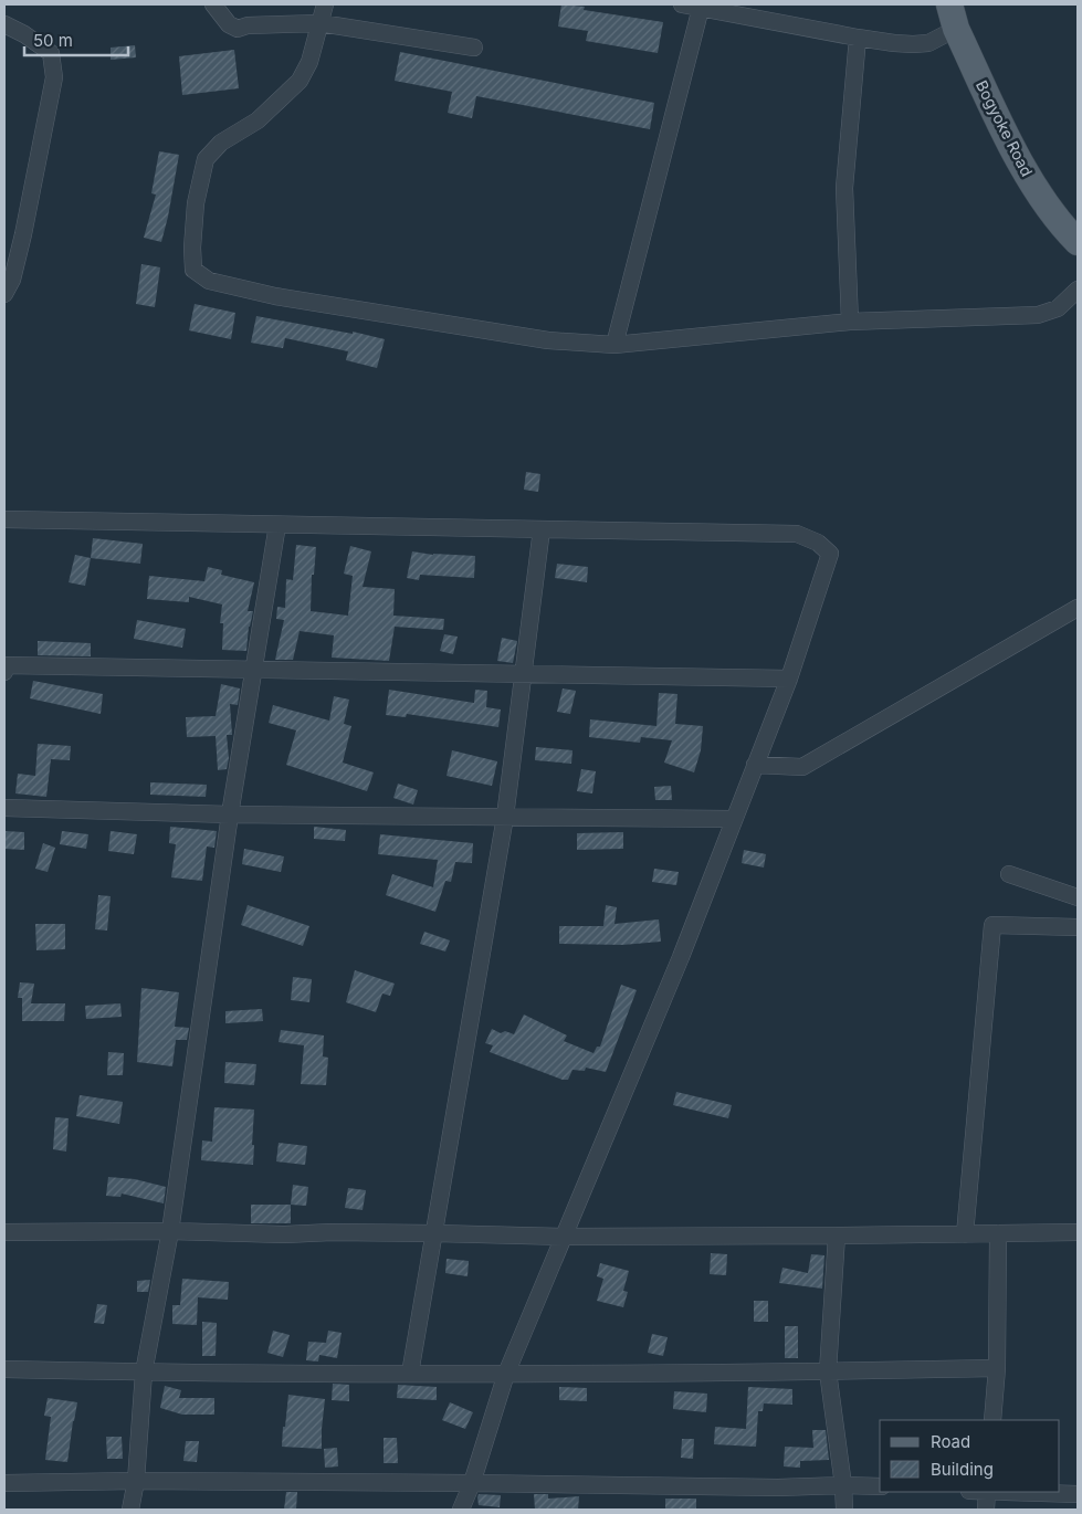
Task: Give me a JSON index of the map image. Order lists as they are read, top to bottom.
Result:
{
  "streets": {
    "main road": ["Bogyoke Road"]
  },
  "legend": ["Road", "Building"],
  "scale_bar": "50 m"
}
